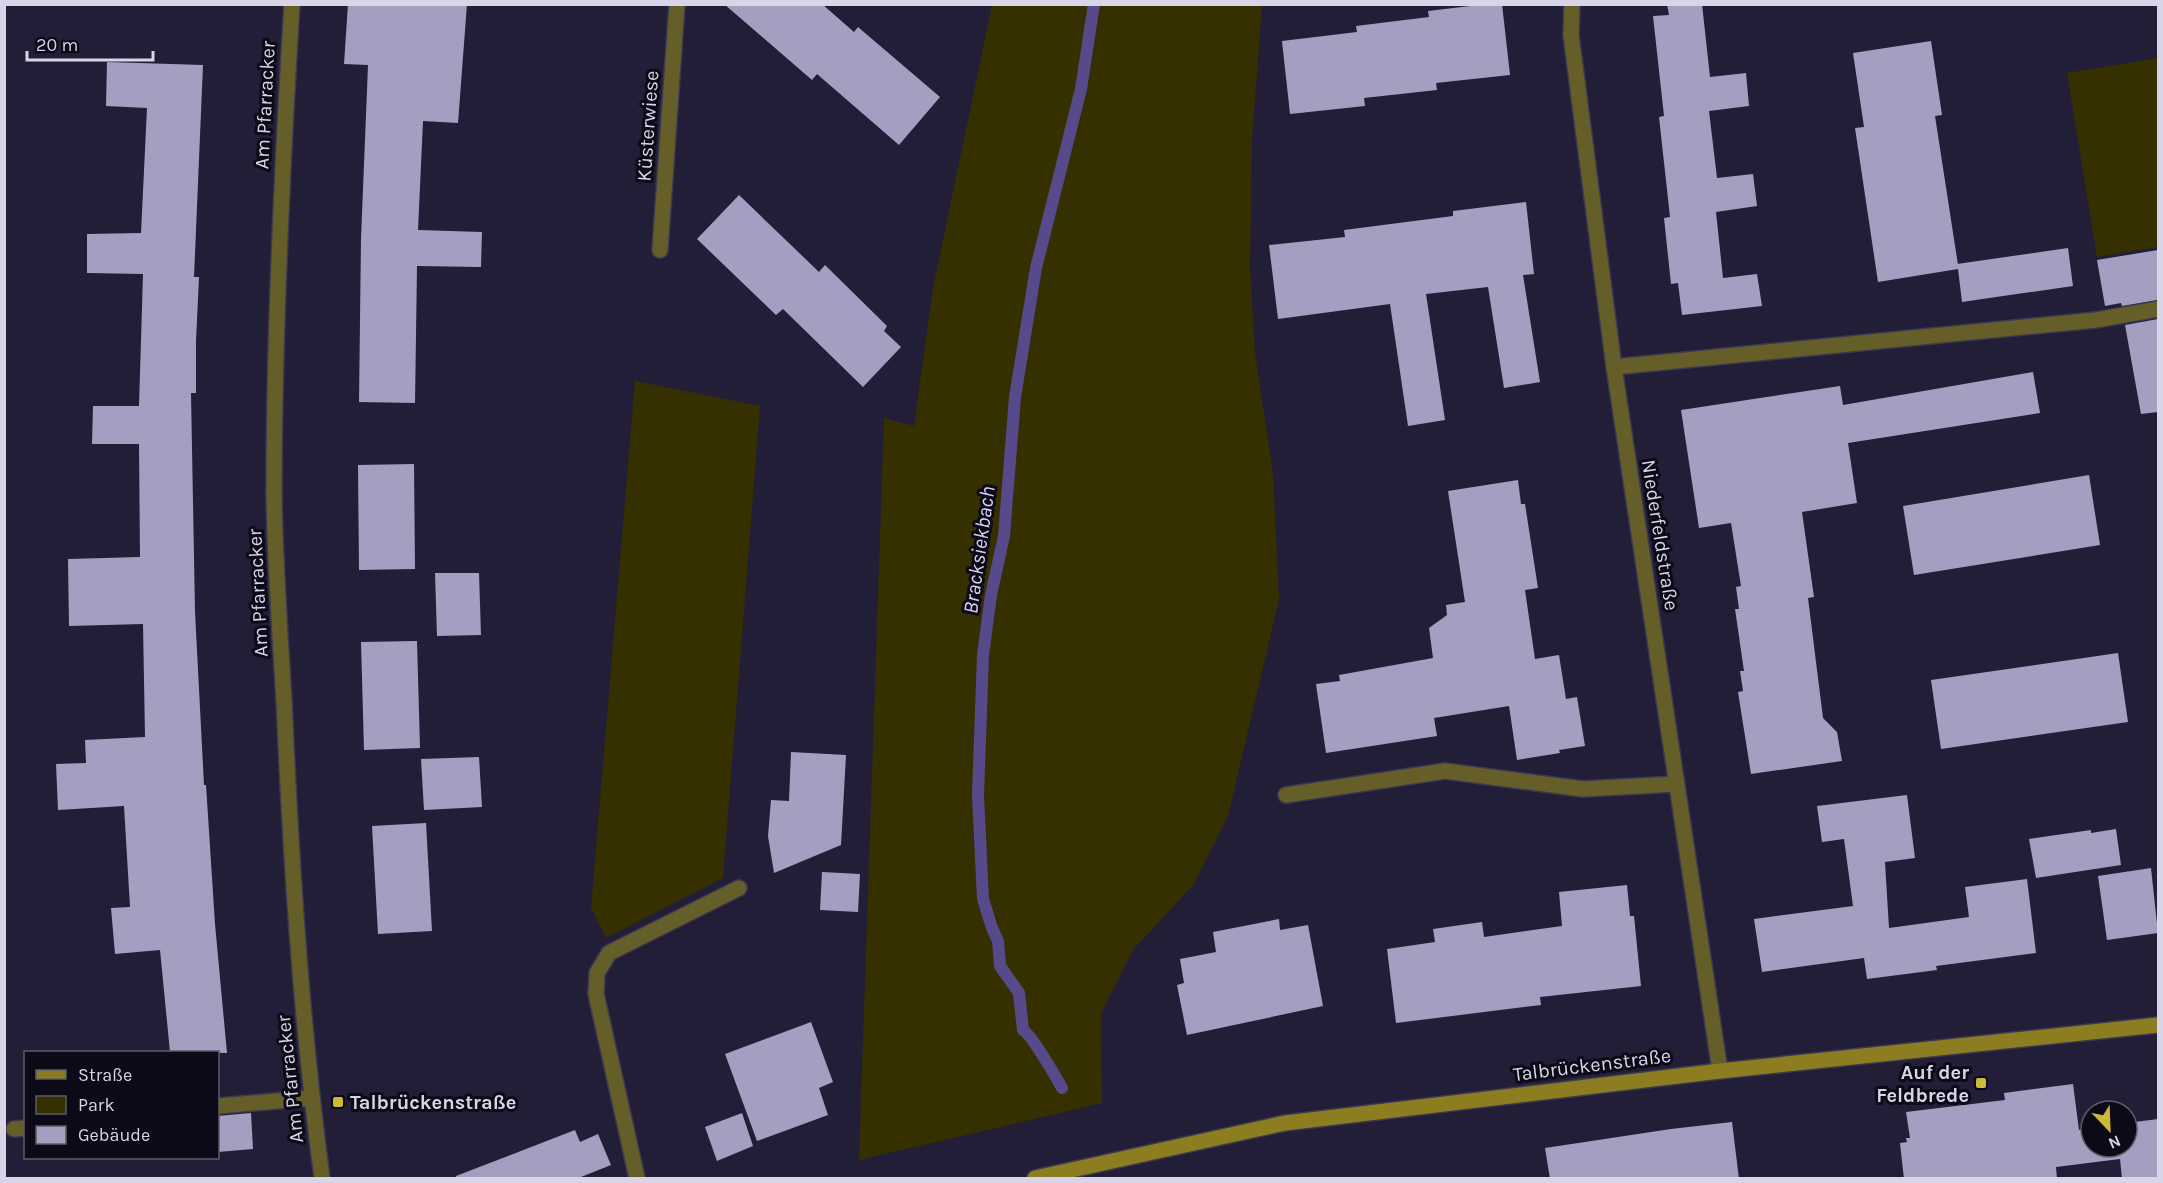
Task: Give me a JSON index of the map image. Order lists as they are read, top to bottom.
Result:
{
  "streets": {
    "main road": ["Talbrückenstraße"],
    "street": ["Am Pfarracker", "Küsterwiese", "Niederfeldstraße"]
  },
  "crossings": [
    ["Niederfeldstraße", "Talbrückenstraße"]
  ],
  "water": ["Bracksiekbach"],
  "places": {
    "transit": ["Auf der Feldbrede", "Talbrückenstraße"]
  },
  "legend": ["Straße", "Park", "Gebäude"],
  "scale_bar": "20 m",
  "north": "bottom right"
}
